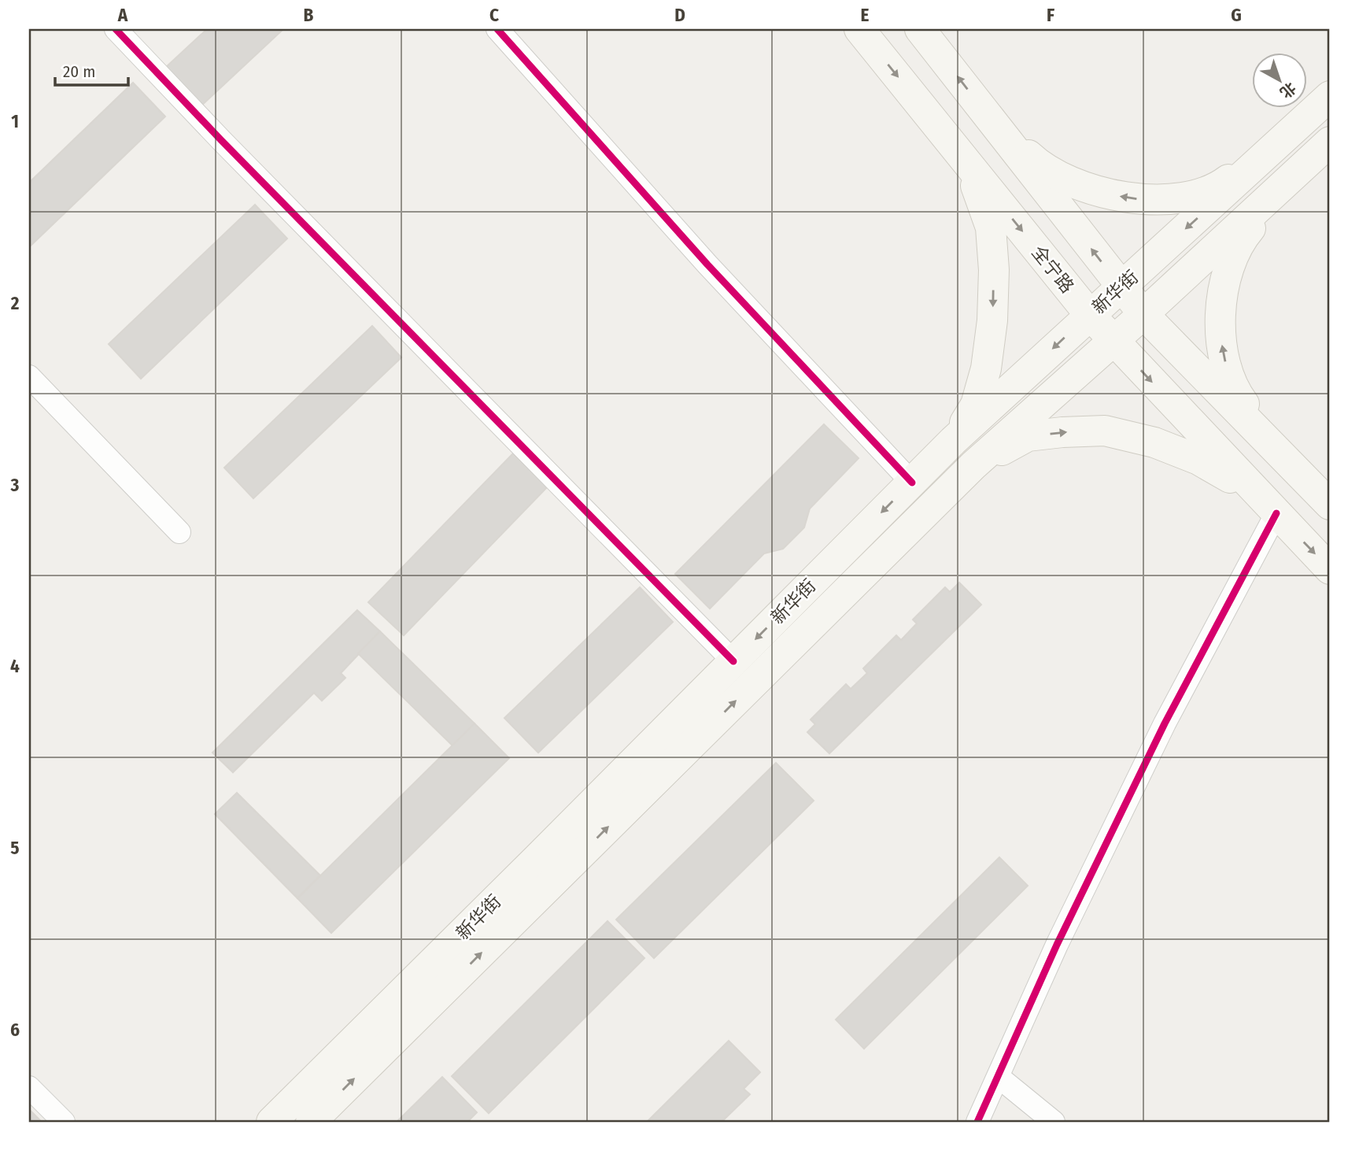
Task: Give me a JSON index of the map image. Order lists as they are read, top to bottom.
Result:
{
  "streets": {
    "main road": ["全宁路", "新华街"]
  },
  "crossings": [
    ["全宁路", "新华街"]
  ],
  "scale_bar": "20 m",
  "north": "bottom right",
  "grid": {
    "columns": [
      "A",
      "B",
      "C",
      "D",
      "E",
      "F",
      "G"
    ],
    "rows": [
      "1",
      "2",
      "3",
      "4",
      "5",
      "6"
    ]
  }
}
